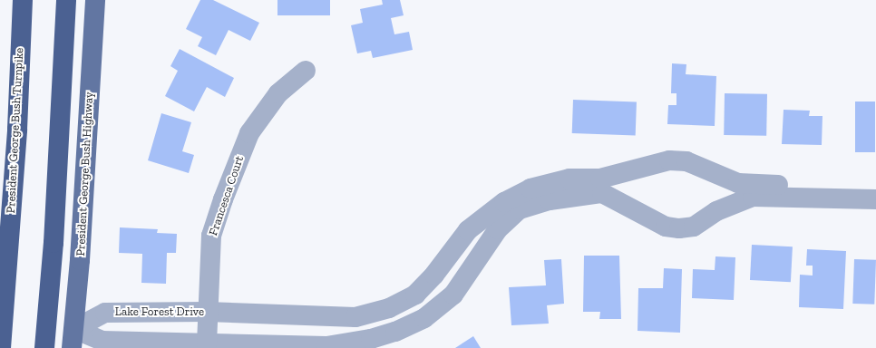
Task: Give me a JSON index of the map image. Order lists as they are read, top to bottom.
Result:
{
  "streets": {
    "highway": ["President George Bush Turnpike"],
    "main road": ["President George Bush Highway"],
    "street": ["Francesca Court", "Lake Forest Drive"]
  },
  "crossings": [
    ["President George Bush Highway", "Lake Forest Drive"],
    ["Francesca Court", "Lake Forest Drive"]
  ]
}
